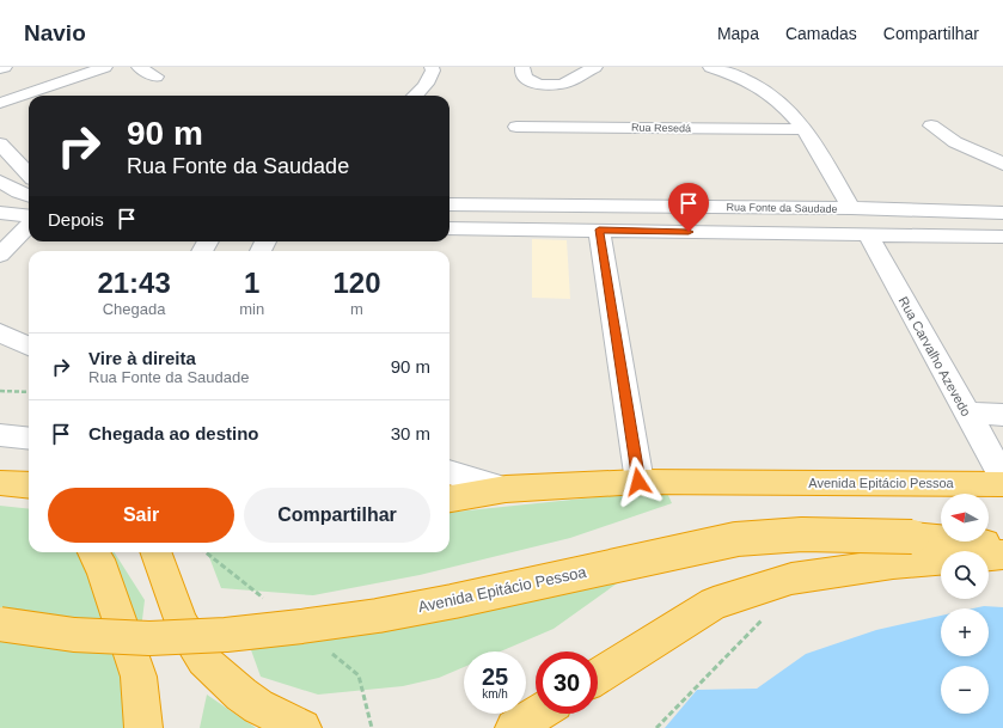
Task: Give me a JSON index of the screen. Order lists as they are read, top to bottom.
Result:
{
  "streets": {
    "highway": ["Avenida Epitácio Pessoa"],
    "street": ["Rua Resedá", "Rua Fonte da Saudade", "Rua Carvalho Azevedo"]
  },
  "crossings": [
    ["Rua Fonte da Saudade", "Rua Carvalho Azevedo"]
  ],
  "north": "left",
  "page": {
    "header": "Navio",
    "nav": ["Mapa", "Camadas", "Compartilhar"],
    "turn": ["90 m", "Rua Fonte da Saudade"],
    "then": "Depois",
    "eta": [
      "21:43",
      "Chegada",
      "1",
      "min",
      "120",
      "m"
    ],
    "list": [
      {
        "name": "Vire à direita",
        "note": "Rua Fonte da Saudade",
        "value": "90 m"
      },
      {
        "name": "Chegada ao destino",
        "value": "30 m"
      }
    ],
    "buttons": ["Sair", "Compartilhar"],
    "map_buttons": ["+", "−"],
    "speed": "25 km/h",
    "limit": "30"
  }
}
